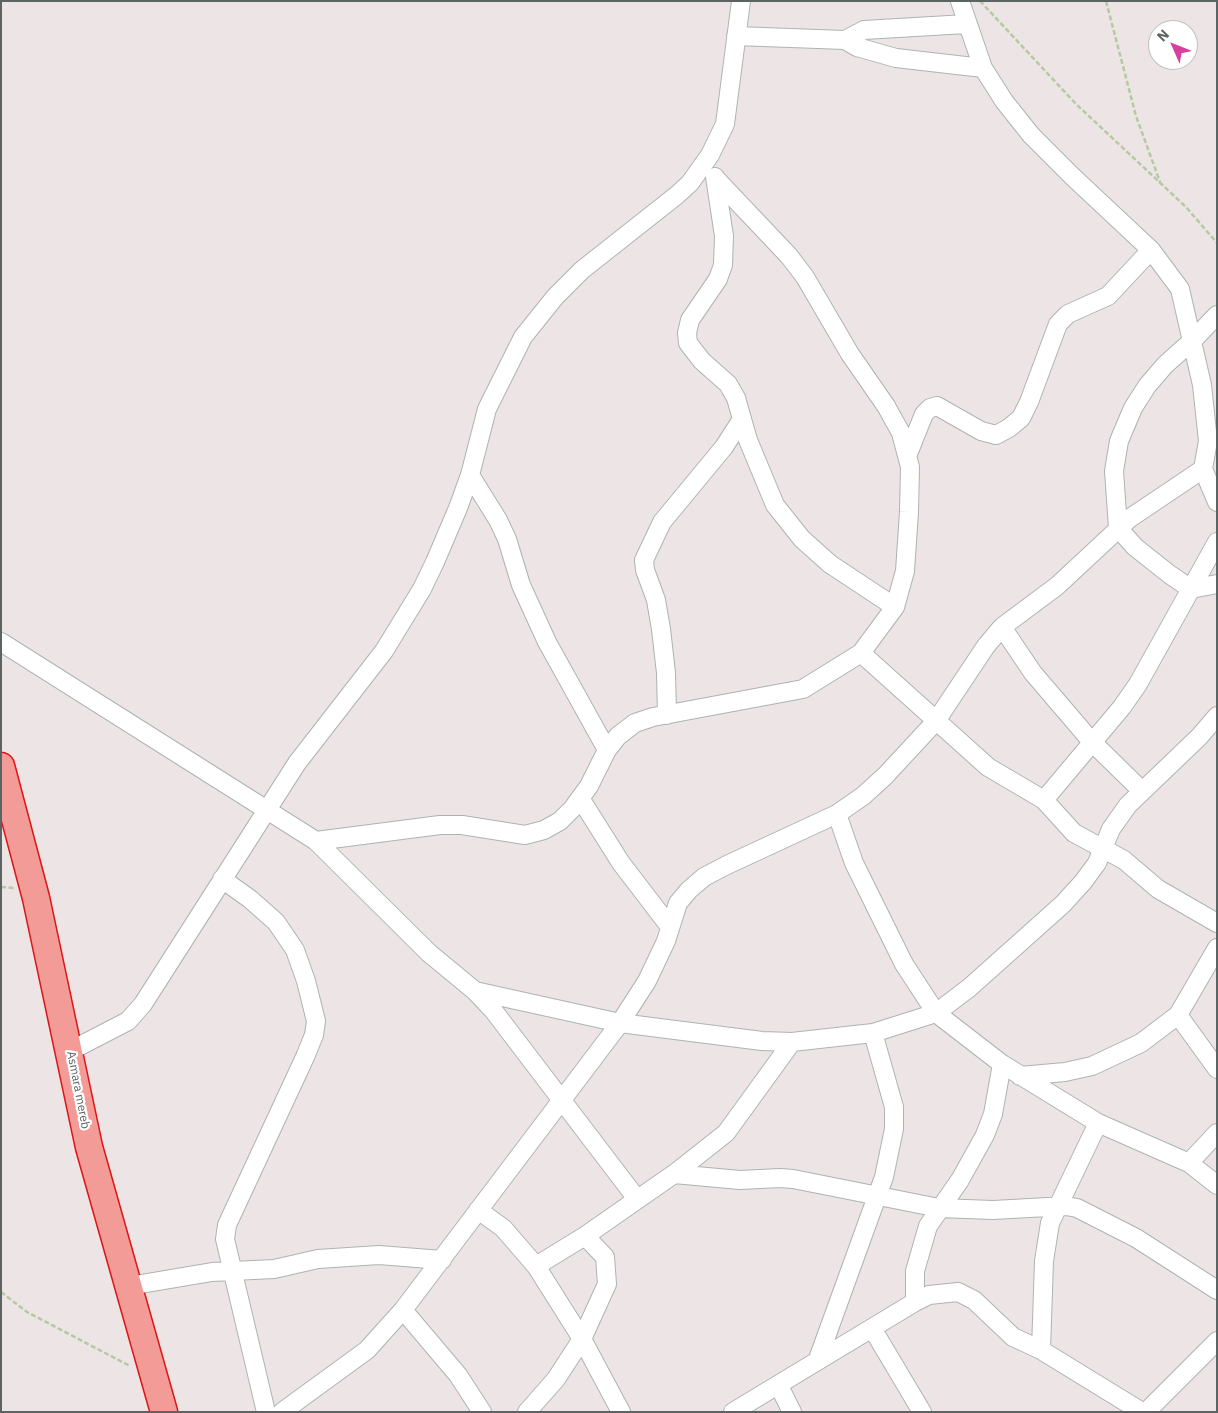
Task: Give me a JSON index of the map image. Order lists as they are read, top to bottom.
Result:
{
  "streets": {
    "highway": ["Asmara mereb"]
  },
  "north": "top left"
}
